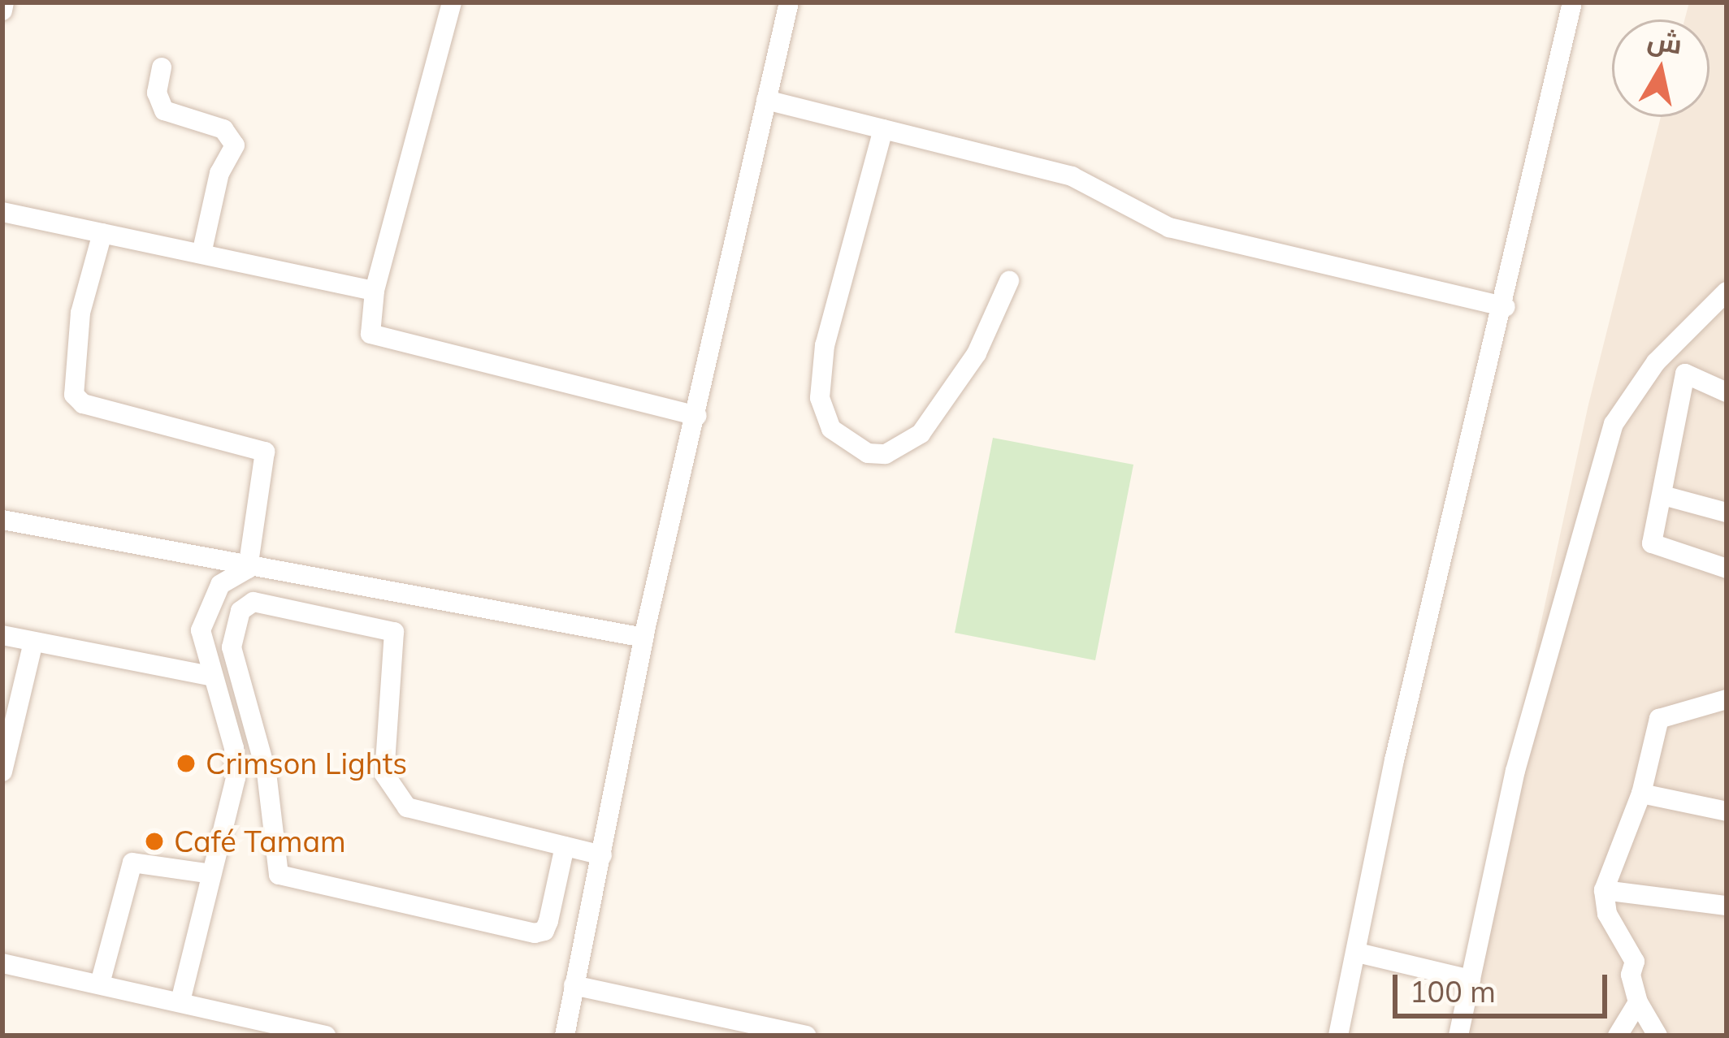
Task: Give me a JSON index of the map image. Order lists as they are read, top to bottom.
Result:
{
  "places": ["Crimson Lights", "Café Tamam"],
  "scale_bar": "100 m",
  "north": "top"
}
